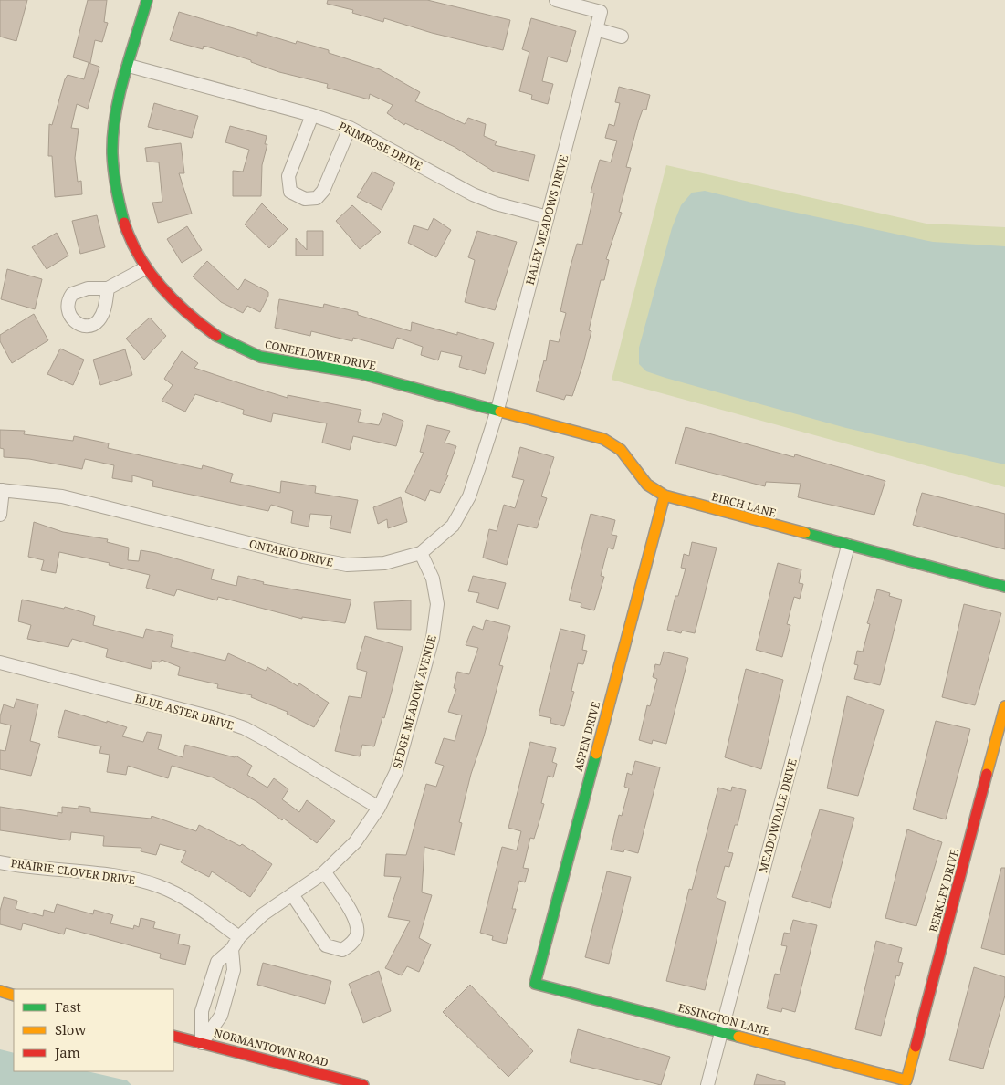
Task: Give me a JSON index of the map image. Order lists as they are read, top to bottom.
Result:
{
  "streets": {
    "street": [
      "PRIMROSE DRIVE",
      "HALEY MEADOWS DRIVE",
      "CONEFLOWER DRIVE",
      "BIRCH LANE",
      "ONTARIO DRIVE",
      "SEDGE MEADOW AVENUE",
      "BLUE ASTER DRIVE",
      "ASPEN DRIVE",
      "MEADOWDALE DRIVE",
      "PRAIRIE CLOVER DRIVE",
      "BERKLEY DRIVE",
      "ESSINGTON LANE",
      "NORMANTOWN ROAD"
    ]
  },
  "crossings": [
    ["PRIMROSE DRIVE", "HALEY MEADOWS DRIVE"],
    ["PRIMROSE DRIVE", "CONEFLOWER DRIVE"],
    ["HALEY MEADOWS DRIVE", "CONEFLOWER DRIVE"],
    ["HALEY MEADOWS DRIVE", "BIRCH LANE"],
    ["HALEY MEADOWS DRIVE", "ONTARIO DRIVE"],
    ["CONEFLOWER DRIVE", "BIRCH LANE"],
    ["CONEFLOWER DRIVE", "ONTARIO DRIVE"],
    ["BIRCH LANE", "ONTARIO DRIVE"],
    ["BIRCH LANE", "ASPEN DRIVE"],
    ["BIRCH LANE", "MEADOWDALE DRIVE"],
    ["ONTARIO DRIVE", "SEDGE MEADOW AVENUE"],
    ["SEDGE MEADOW AVENUE", "BLUE ASTER DRIVE"],
    ["SEDGE MEADOW AVENUE", "PRAIRIE CLOVER DRIVE"],
    ["SEDGE MEADOW AVENUE", "NORMANTOWN ROAD"],
    ["ASPEN DRIVE", "ESSINGTON LANE"],
    ["MEADOWDALE DRIVE", "ESSINGTON LANE"],
    ["BERKLEY DRIVE", "ESSINGTON LANE"]
  ],
  "legend": ["Fast", "Slow", "Jam"]
}
